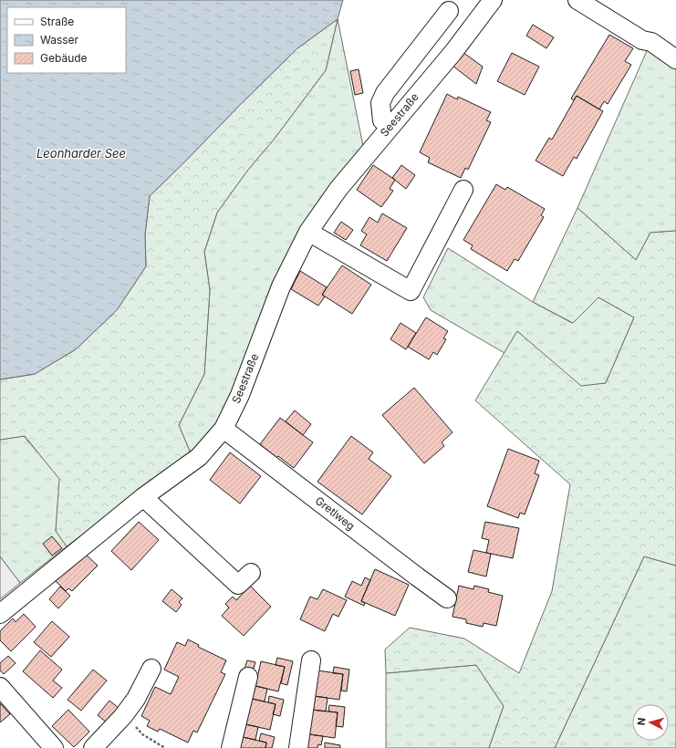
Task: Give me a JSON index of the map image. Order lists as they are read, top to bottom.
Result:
{
  "streets": {
    "street": ["Seestraße", "Gretlweg"]
  },
  "crossings": [
    ["Seestraße", "Gretlweg"]
  ],
  "water": ["Leonharder See"],
  "legend": ["Straße", "Wasser", "Gebäude"],
  "north": "left"
}
